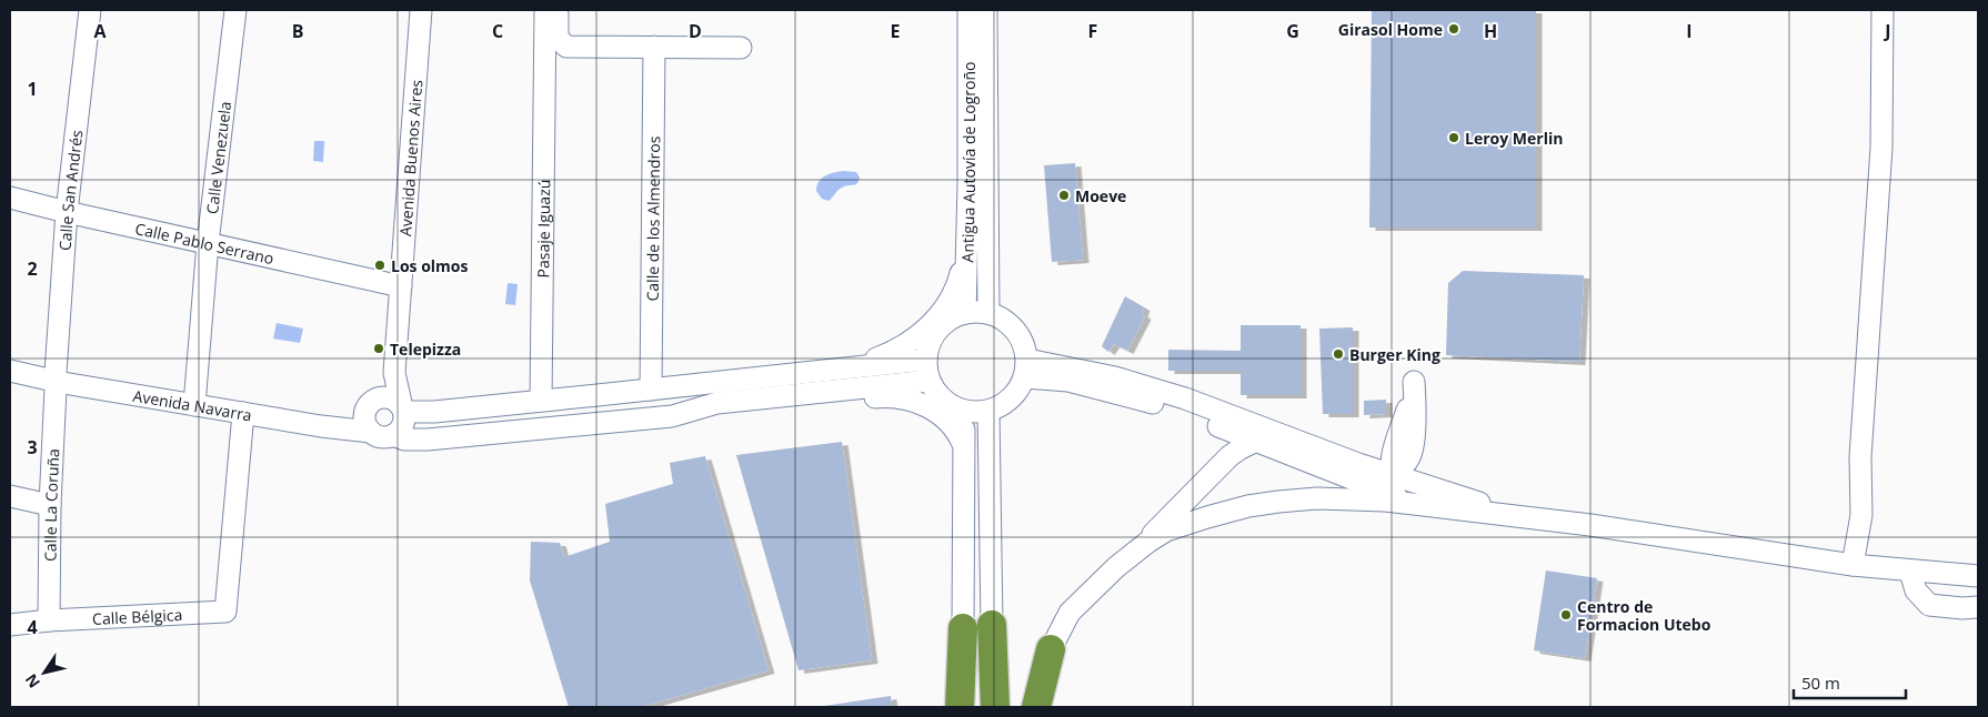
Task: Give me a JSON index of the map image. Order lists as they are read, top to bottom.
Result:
{
  "streets": {
    "street": [
      "Calle Venezuela",
      "Avenida Buenos Aires",
      "Antigua Autovía de Logroño",
      "Calle San Andrés",
      "Calle de los Almendros",
      "Pasaje Iguazú",
      "Calle Pablo Serrano",
      "Avenida Navarra",
      "Calle La Coruña",
      "Calle Bélgica"
    ]
  },
  "crossings": [
    ["Calle Venezuela", "Calle Pablo Serrano"],
    ["Calle Venezuela", "Avenida Navarra"],
    ["Avenida Buenos Aires", "Calle Pablo Serrano"],
    ["Avenida Buenos Aires", "Avenida Navarra"],
    ["Calle San Andrés", "Calle Pablo Serrano"],
    ["Calle San Andrés", "Avenida Navarra"],
    ["Calle San Andrés", "Calle La Coruña"],
    ["Avenida Navarra", "Calle La Coruña"],
    ["Avenida Navarra", "Calle Bélgica"],
    ["Calle La Coruña", "Calle Bélgica"]
  ],
  "places": [
    "Girasol Home",
    "Leroy Merlin",
    "Moeve",
    "Los olmos",
    "Telepizza",
    "Burger King",
    "Centro de Formacion Utebo"
  ],
  "scale_bar": "50 m",
  "north": "bottom left",
  "grid": {
    "columns": [
      "A",
      "B",
      "C",
      "D",
      "E",
      "F",
      "G",
      "H",
      "I",
      "J"
    ],
    "rows": [
      "1",
      "2",
      "3",
      "4"
    ]
  }
}
